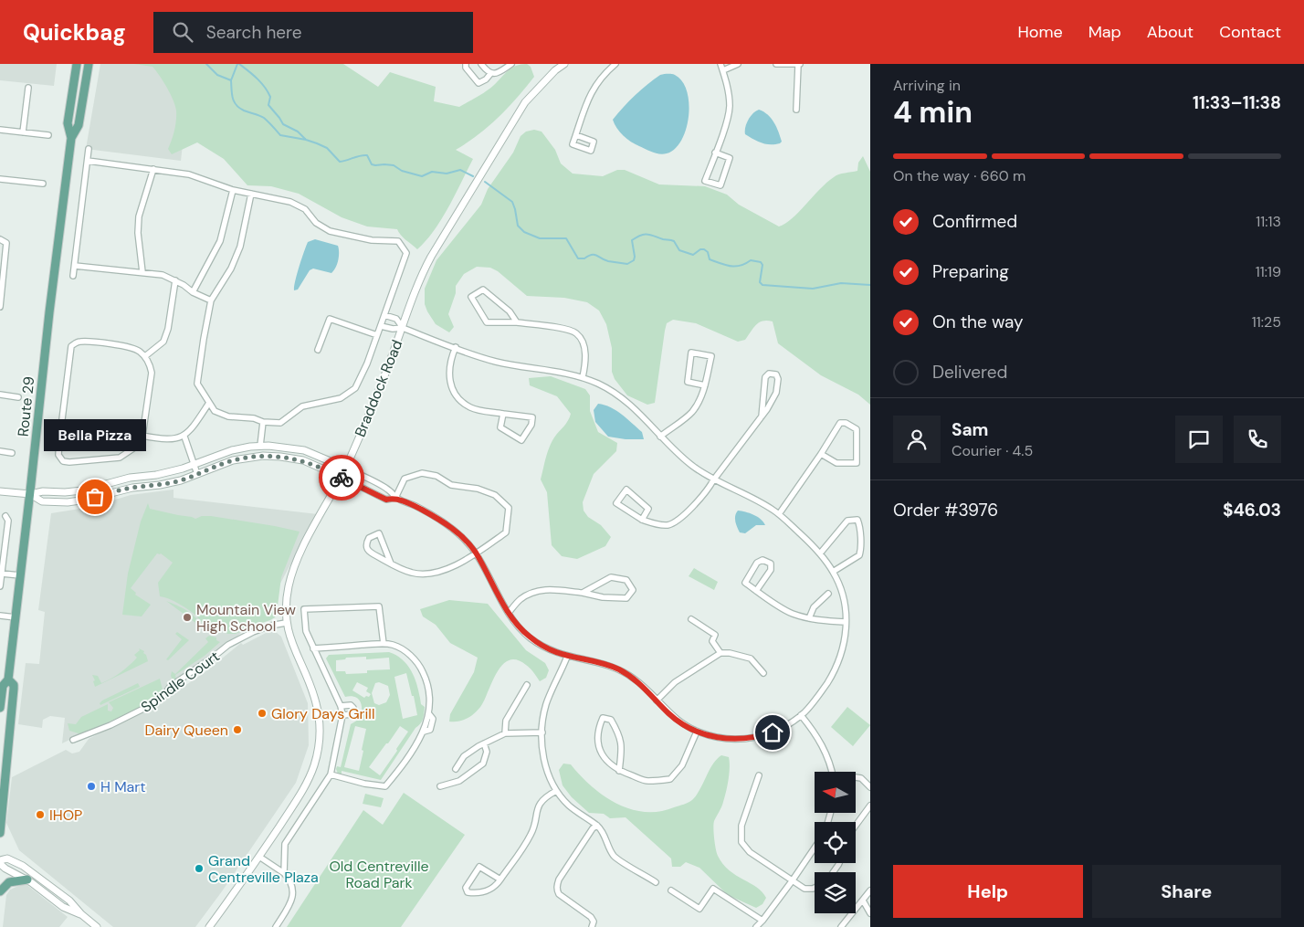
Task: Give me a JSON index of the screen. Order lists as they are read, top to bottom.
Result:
{
  "streets": {
    "main road": ["Route 29"],
    "street": ["Braddock Road", "Spindle Court"]
  },
  "crossings": [
    ["Braddock Road", "Spindle Court"]
  ],
  "parks": ["Old Centreville Road Park"],
  "places": [
    "Bella Pizza",
    "Mountain View High School",
    "Glory Days Grill",
    "Dairy Queen",
    "H Mart",
    "IHOP",
    "Grand Centreville Plaza"
  ],
  "north": "left",
  "page": {
    "header": "Quickbag",
    "search": "Search here",
    "nav": [
      "Home",
      "Map",
      "About",
      "Contact"
    ],
    "heading": ["4 min", "Arriving in", "11:33–11:38"],
    "panel": [
      "Sam",
      "Courier · 4.5",
      "Order #3976",
      "$46.03"
    ],
    "bar": "On the way · 660 m",
    "list": [
      ["Confirmed", "11:13"],
      ["Preparing", "11:19"],
      ["On the way", "11:25"],
      "Delivered"
    ],
    "bubble": "Bella Pizza",
    "buttons": ["Help", "Share"]
  }
}
